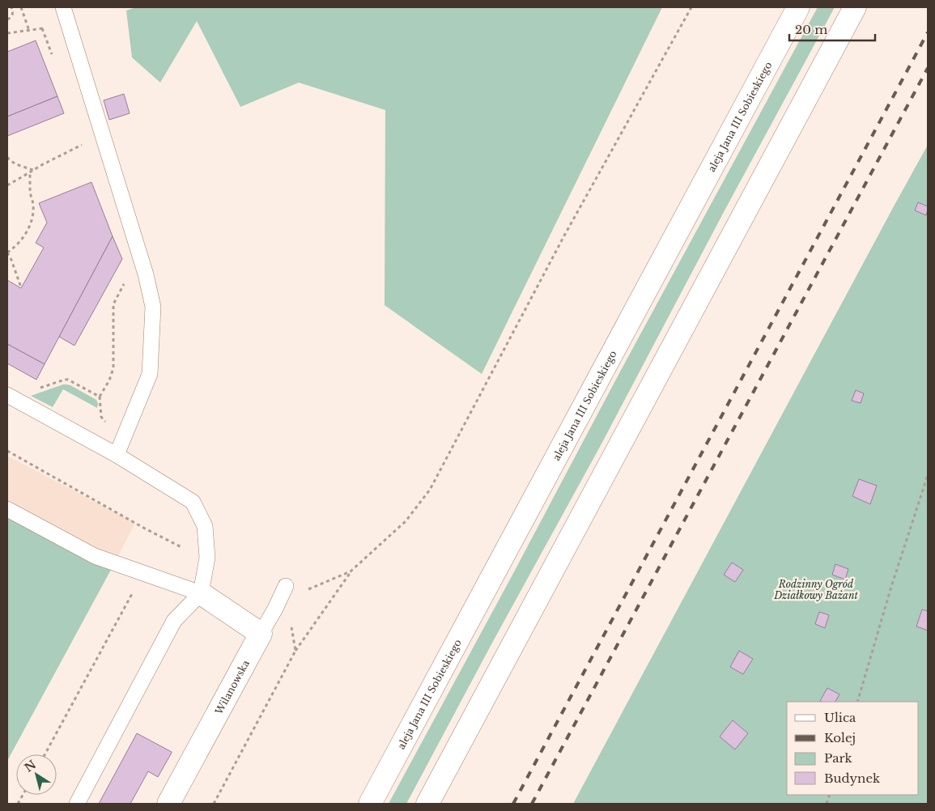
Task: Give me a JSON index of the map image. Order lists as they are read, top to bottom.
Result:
{
  "streets": {
    "main road": ["aleja Jana III Sobieskiego", "Wilanowska"]
  },
  "parks": ["Rodzinny Ogród Działkowy Bażant"],
  "legend": [
    "Ulica",
    "Kolej",
    "Park",
    "Budynek"
  ],
  "scale_bar": "20 m",
  "north": "top left"
}
